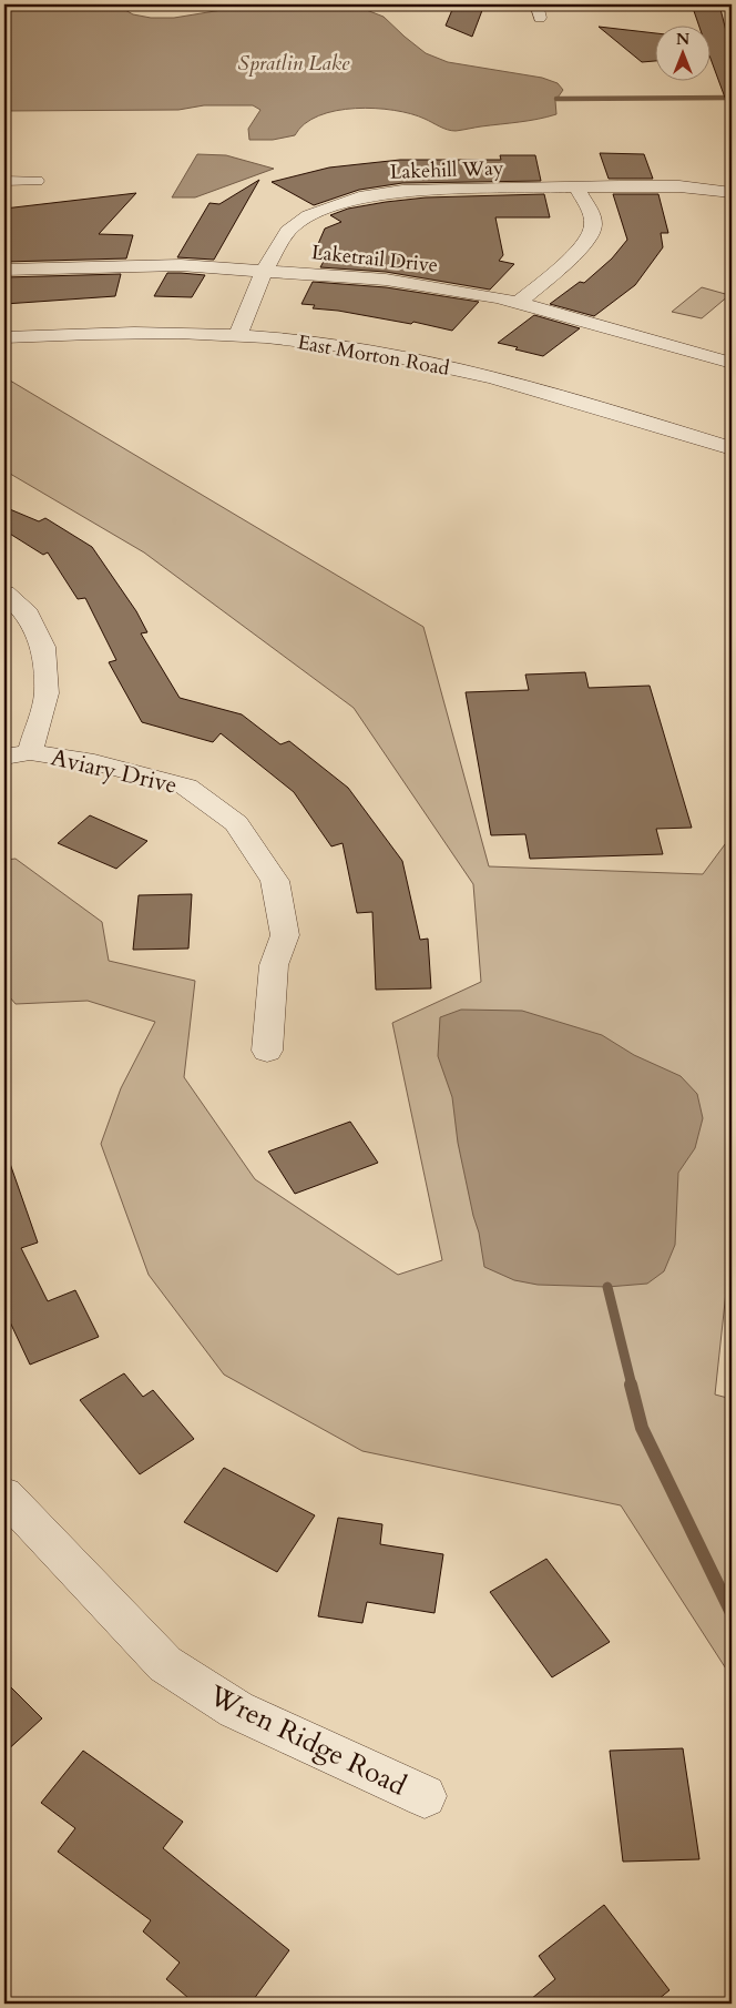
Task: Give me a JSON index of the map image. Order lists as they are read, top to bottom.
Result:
{
  "streets": {
    "street": [
      "Lakehill Way",
      "Laketrail Drive",
      "East Morton Road",
      "Aviary Drive",
      "Wren Ridge Road"
    ]
  },
  "crossings": [
    ["Lakehill Way", "Laketrail Drive"],
    ["Lakehill Way", "East Morton Road"]
  ],
  "water": ["Spratlin Lake"],
  "north": "top"
}
